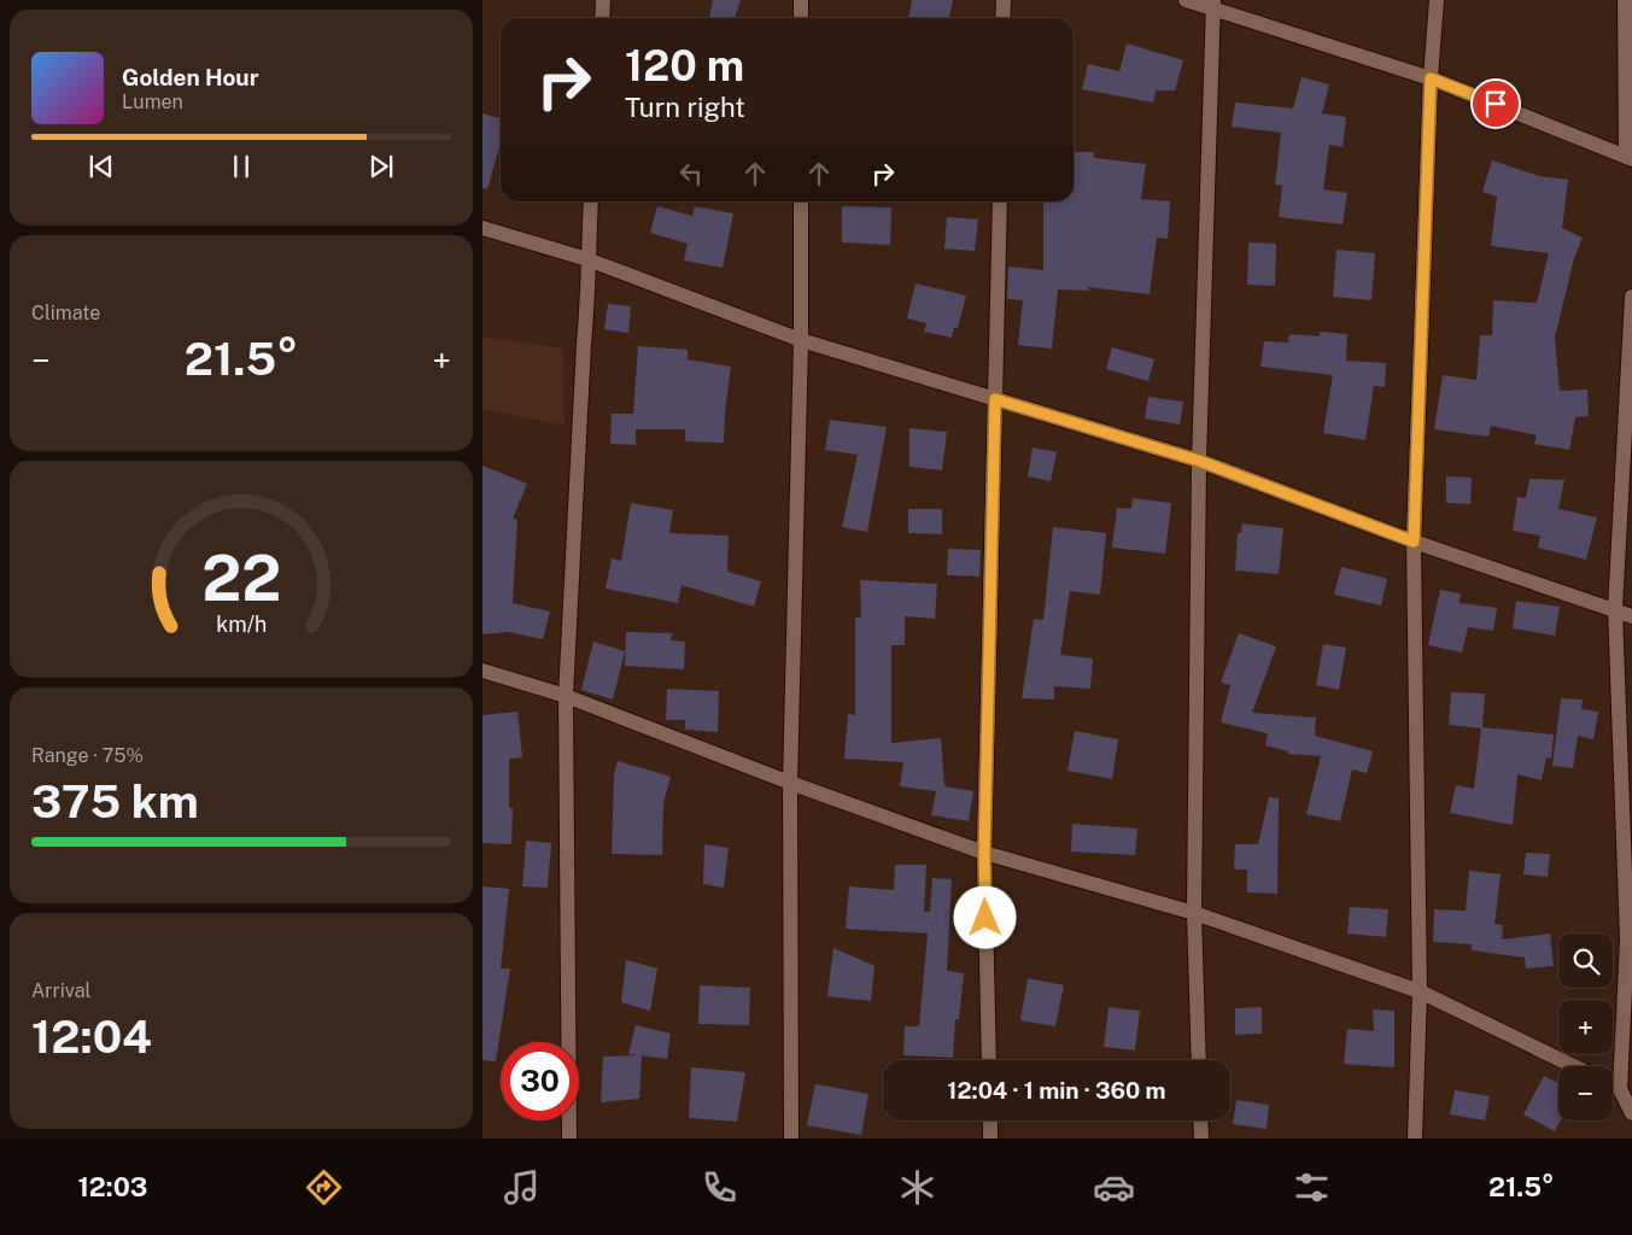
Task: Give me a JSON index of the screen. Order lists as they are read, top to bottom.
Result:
{
  "page": {
    "turn": ["120 m", "Turn right"],
    "song": ["Golden Hour", "Lumen"],
    "tile": [
      "Climate",
      ["Range · 75%", "375 km"],
      ["Arrival", "12:04"]
    ],
    "heat": ["−", "21.5°", "+"],
    "map_buttons": ["+", "−"],
    "limit": "30",
    "trip": "12:04 · 1 min · 360 m",
    "tabs": ["12:03", "21.5°"],
    "gauge": ["22", "km/h"]
  }
}
